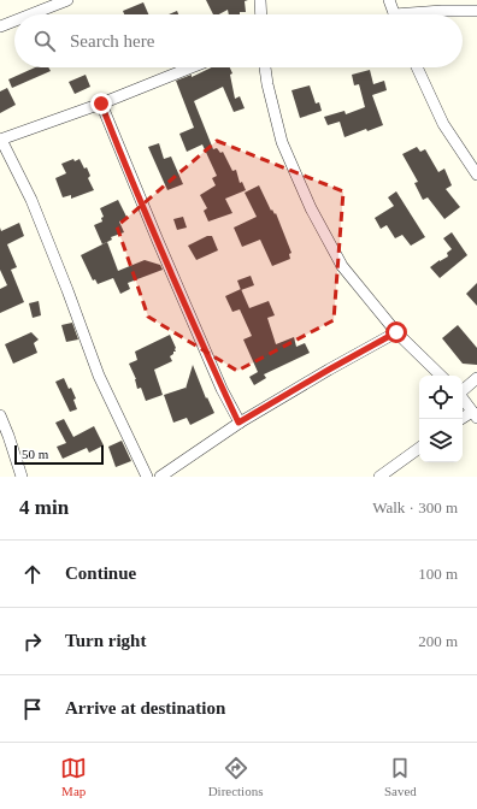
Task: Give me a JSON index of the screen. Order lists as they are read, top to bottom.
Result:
{
  "scale_bar": "50 m",
  "page": {
    "search": "Search here",
    "scale": "50 m",
    "heading": ["4 min", "Walk · 300 m"],
    "list": [
      ["Continue", "100 m"],
      ["Turn right", "200 m"],
      "Arrive at destination"
    ],
    "nav": ["Map", "Directions", "Saved"]
  }
}
